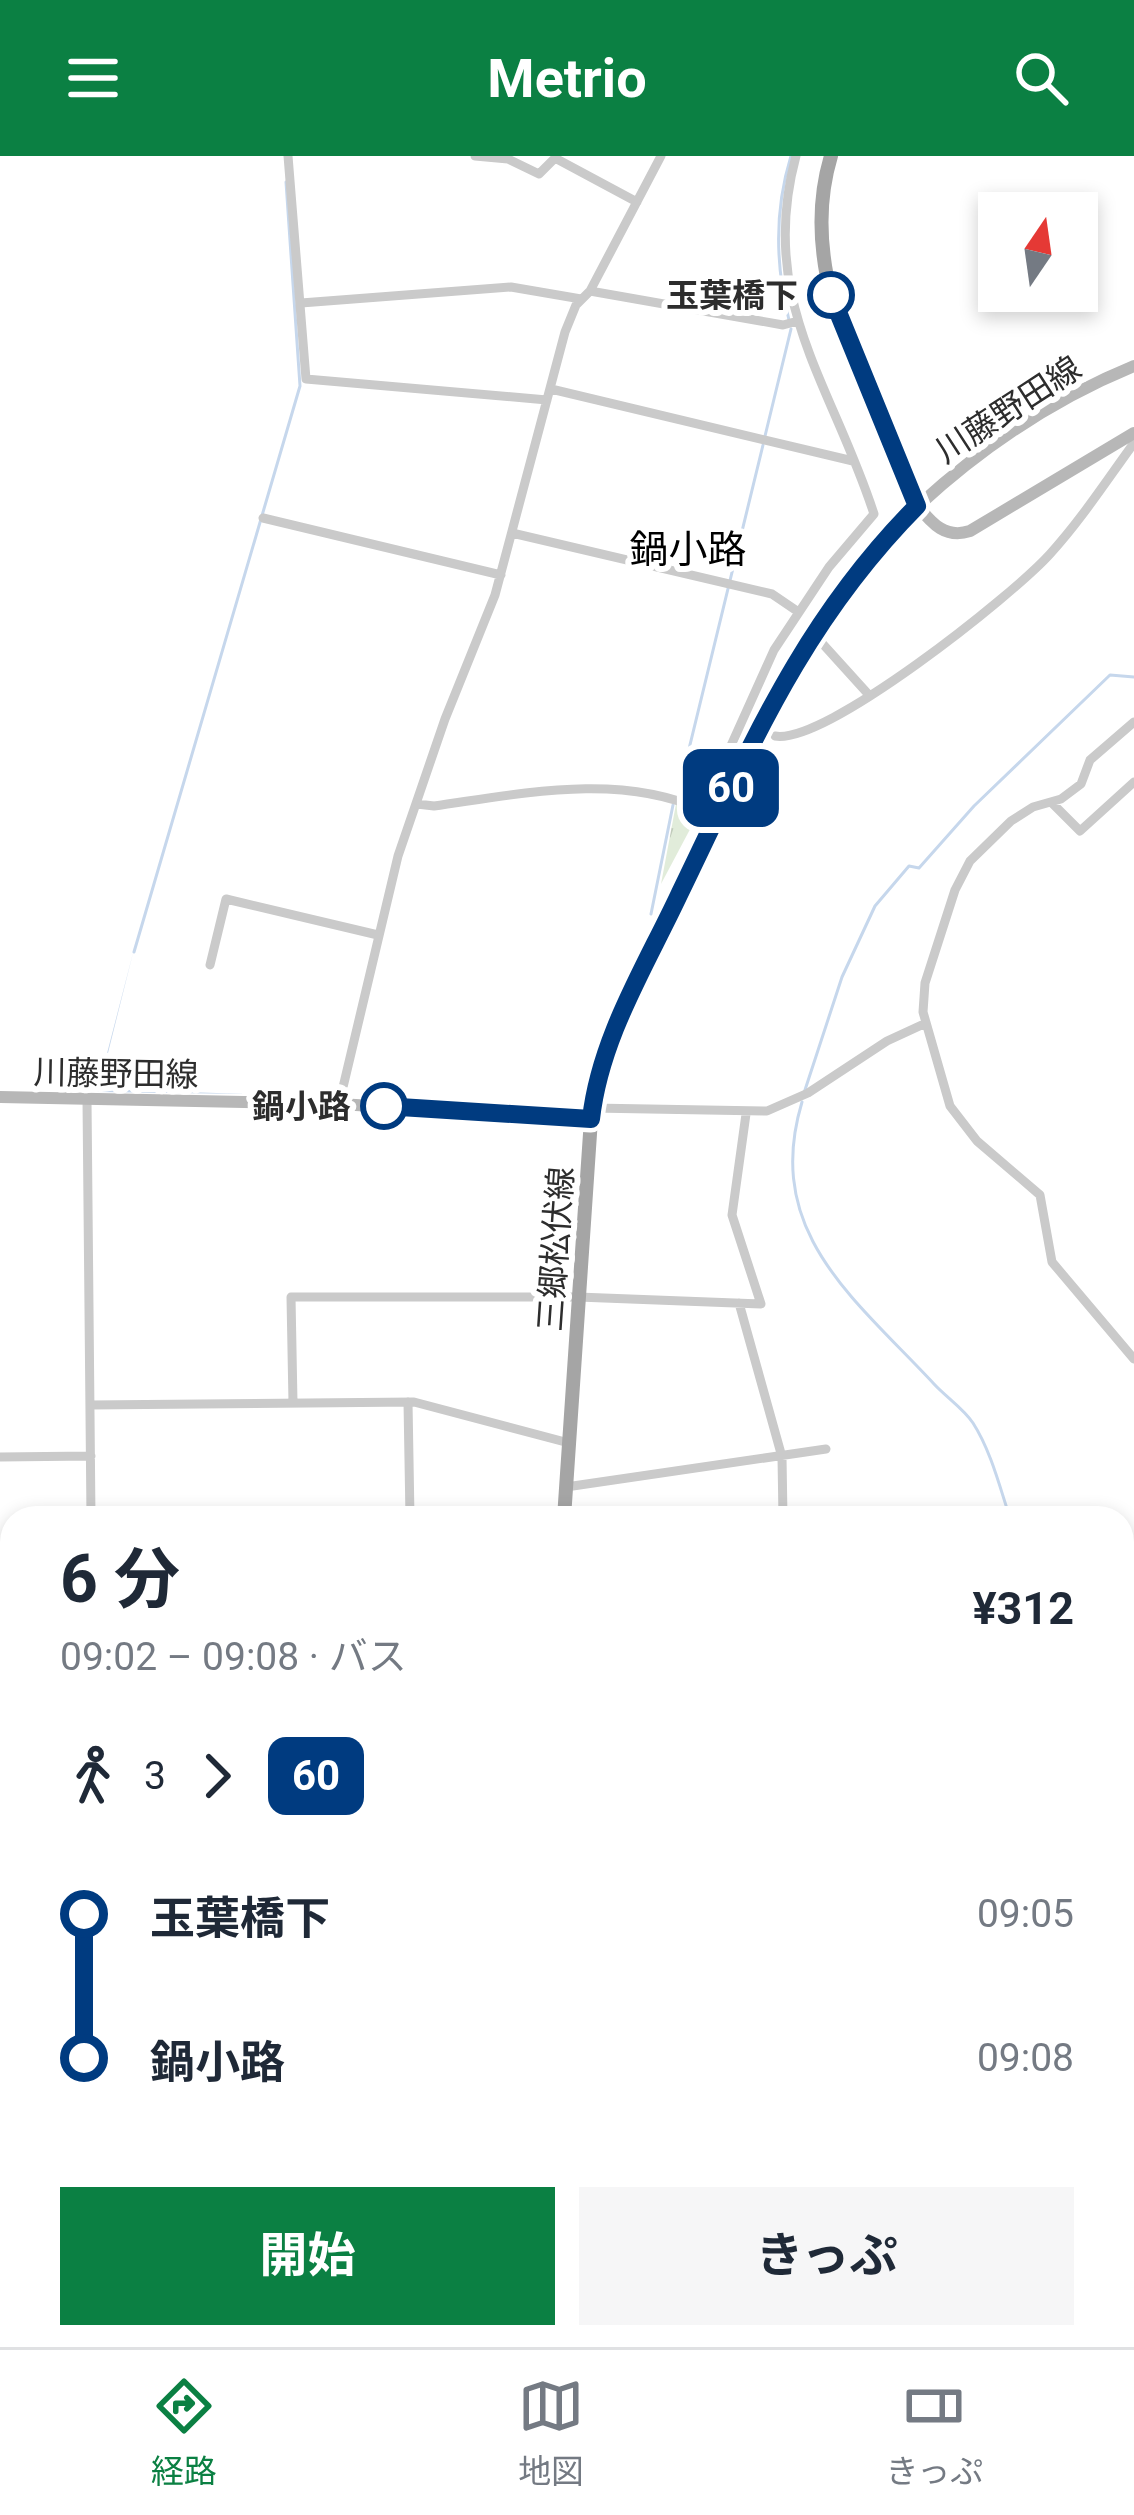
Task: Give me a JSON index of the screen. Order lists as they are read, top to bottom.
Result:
{
  "streets": {
    "main road": ["川藤野田線", "三郷松伏線"]
  },
  "crossings": [
    ["川藤野田線", "三郷松伏線"]
  ],
  "districts": ["鍋小路"],
  "places": ["玉葉橋下", "鍋小路"],
  "lines": ["bus line 60"],
  "north": "top",
  "page": {
    "header": "Metrio",
    "on_map": "60",
    "heading": ["6 分", "09:02 – 09:08 · バス", "¥312"],
    "legs": ["3", "60"],
    "list": [
      {
        "name": "玉葉橋下",
        "value": "09:05"
      },
      {
        "name": "鍋小路",
        "value": "09:08"
      }
    ],
    "buttons": ["開始", "きっぷ"],
    "tabs": ["経路", "地図", "きっぷ"]
  }
}
